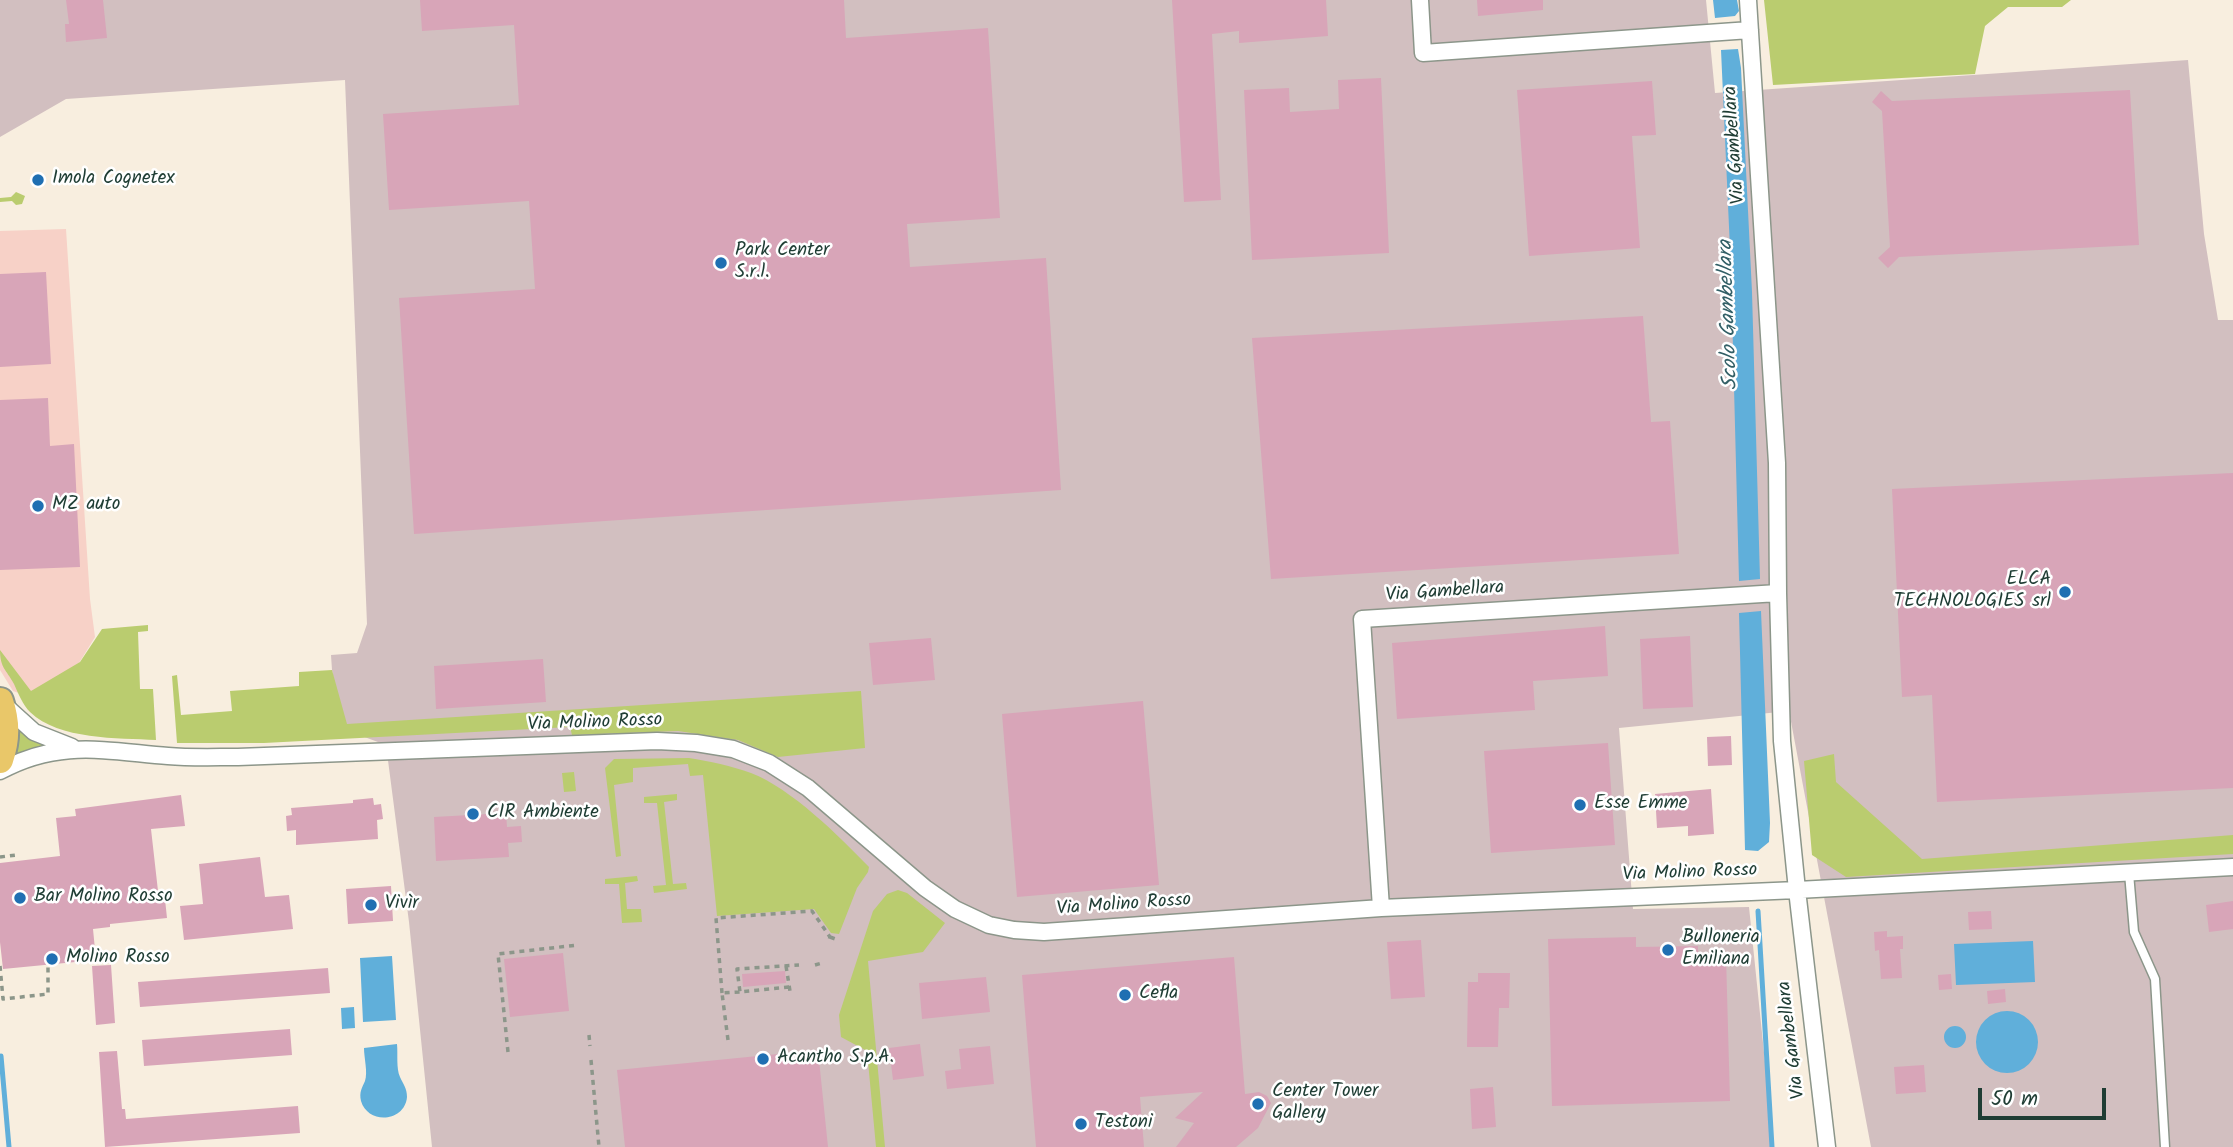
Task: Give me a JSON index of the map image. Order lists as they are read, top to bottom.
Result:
{
  "streets": {
    "street": ["Via Gambellara", "Via Molino Rosso"]
  },
  "crossings": [
    ["Via Gambellara", "Via Molino Rosso"]
  ],
  "water": ["Scolo Gambellara"],
  "places": [
    "Imola Cognetex",
    "Park Center S.r.l.",
    "MZ auto",
    "ELCA TECHNOLOGIES srl",
    "Esse Emme",
    "CIR Ambiente",
    "Bar Molino Rosso",
    "Vivìr",
    "Bulloneria Emiliana",
    "Molino Rosso",
    "Cefla",
    "Acantho S.p.A.",
    "Center Tower Gallery",
    "Testoni"
  ],
  "scale_bar": "50 m"
}
